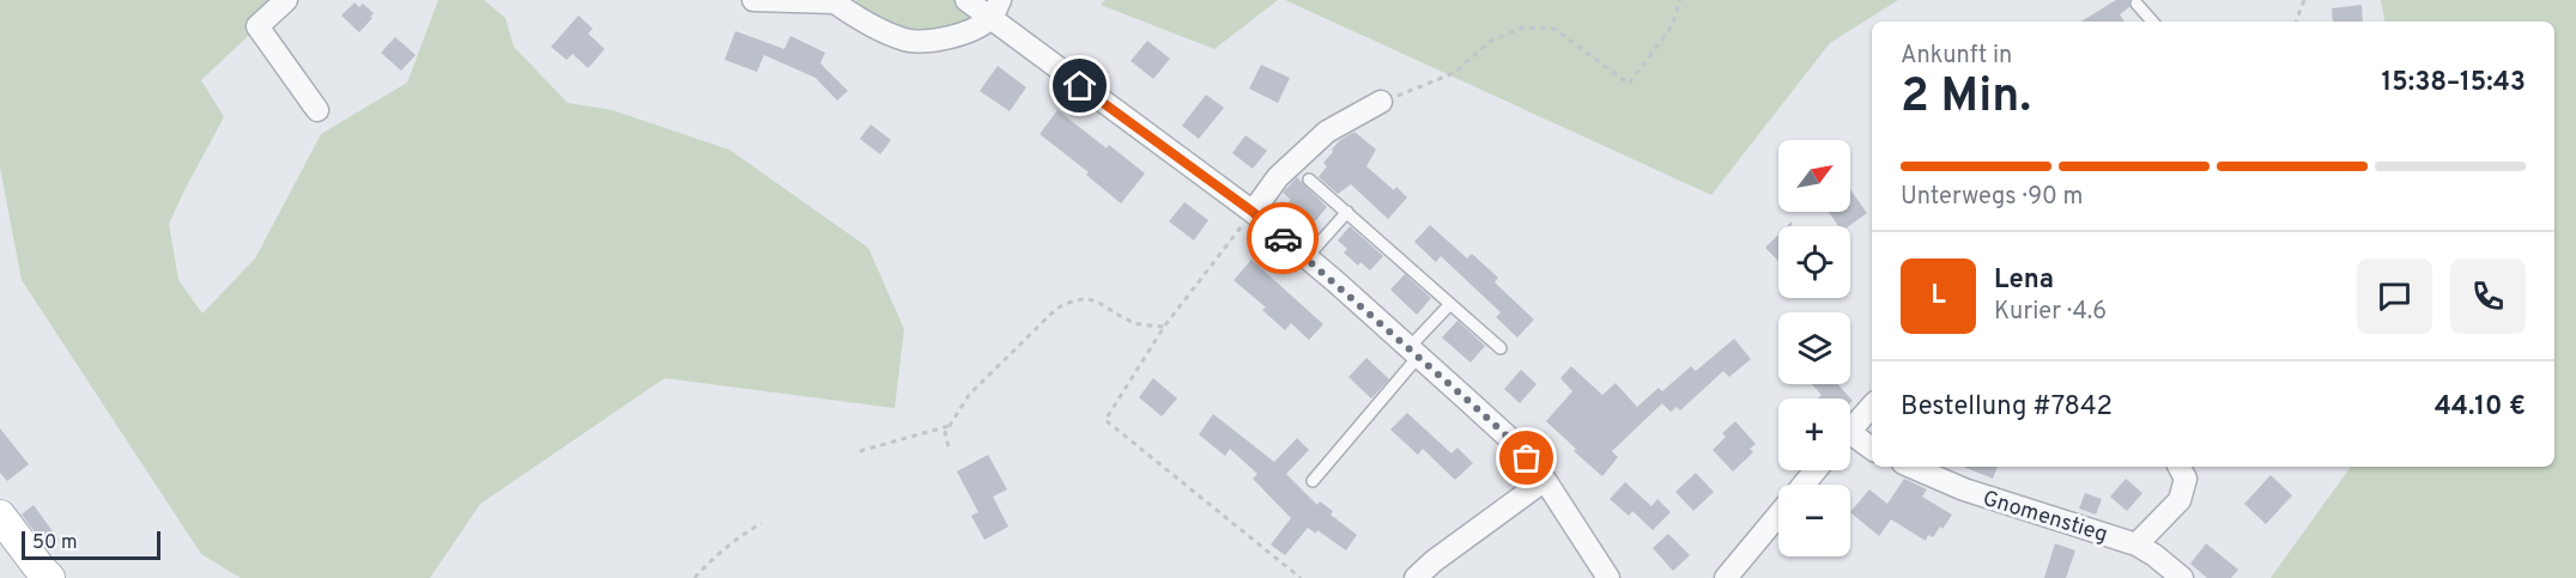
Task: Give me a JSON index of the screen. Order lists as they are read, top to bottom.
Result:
{
  "streets": {
    "street": ["Gnomenstieg"]
  },
  "scale_bar": "50 m",
  "north": "top right",
  "page": {
    "heading": ["2 Min.", "Ankunft in", "15:38–15:43"],
    "panel": [
      "Lena",
      "Kurier · 4.6",
      "Bestellung #7842",
      "44.10 €"
    ],
    "map_buttons": ["+", "−"],
    "bar": "Unterwegs · 90 m",
    "round": "L",
    "scale": "50 m"
  }
}
